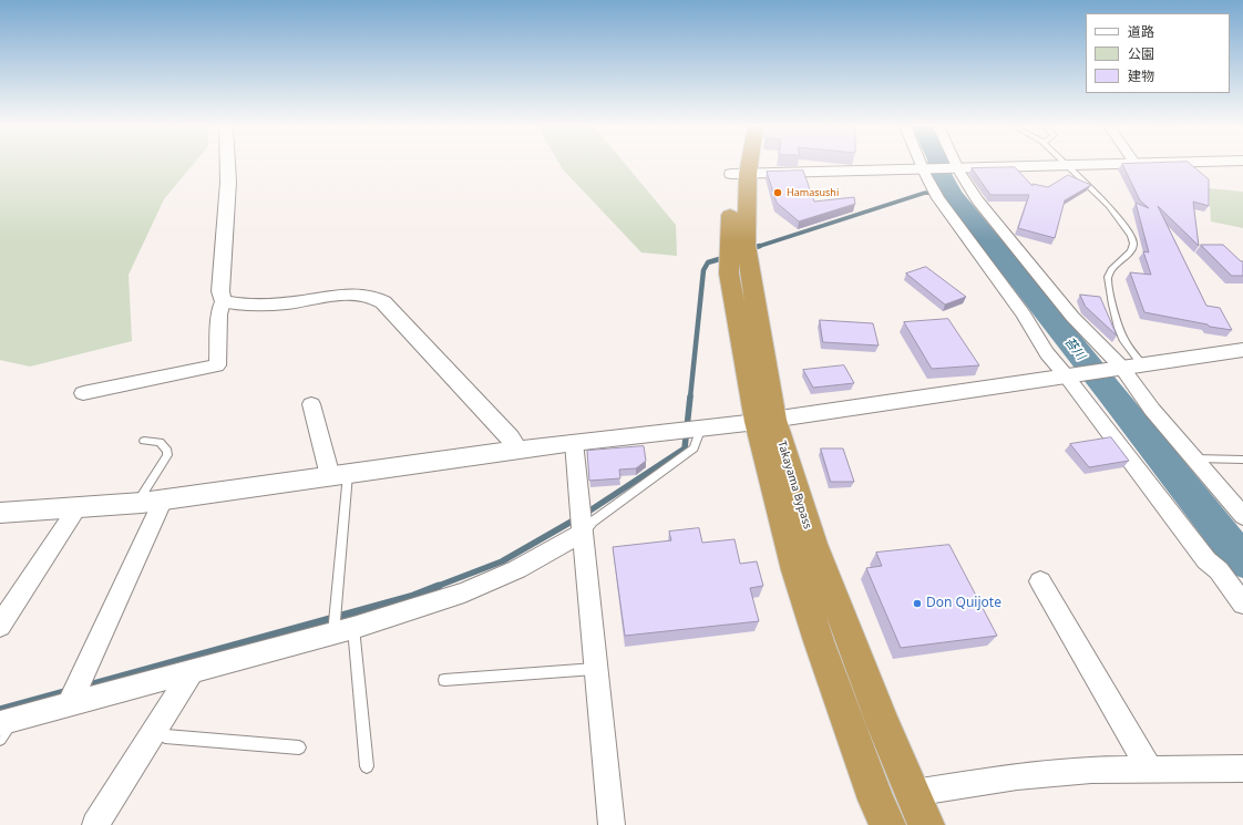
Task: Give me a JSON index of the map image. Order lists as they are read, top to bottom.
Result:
{
  "streets": {
    "highway": ["Takayama Bypass"]
  },
  "water": ["苔川"],
  "places": ["Hamasushi", "Don Quijote"],
  "legend": ["道路", "公園", "建物"]
}
